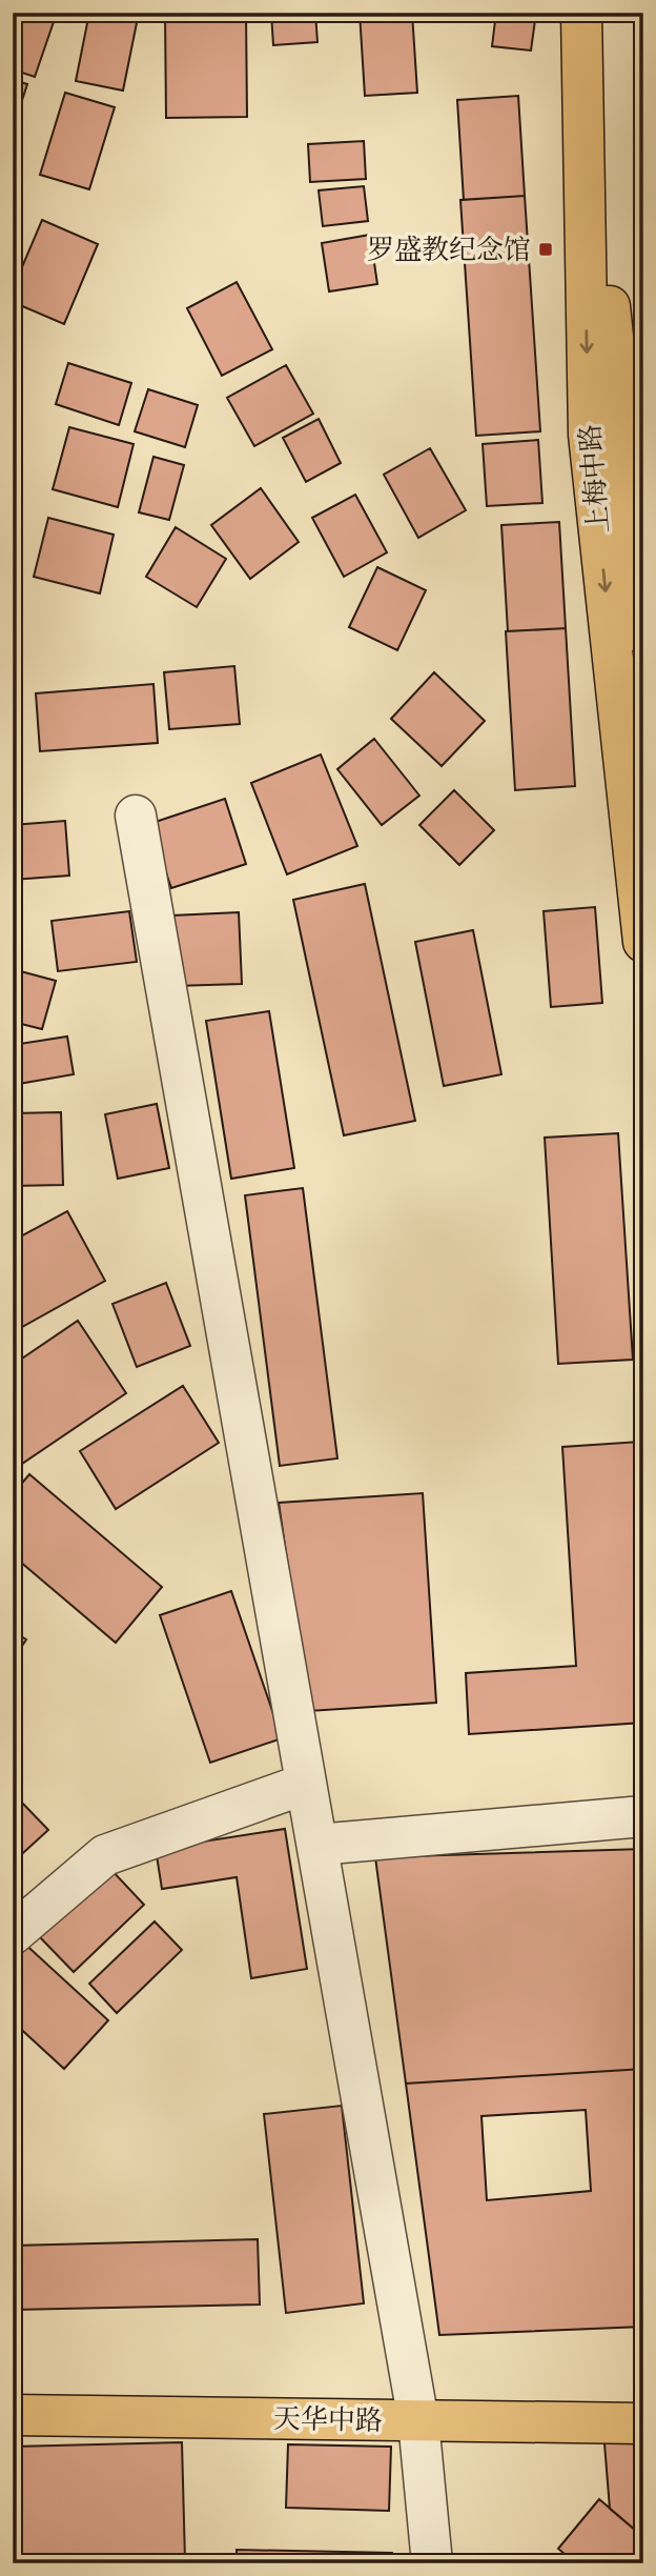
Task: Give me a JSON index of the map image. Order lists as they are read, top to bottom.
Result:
{
  "streets": {
    "main road": ["上梅中路", "天华中路"]
  },
  "places": {
    "transit": ["罗盛教纪念馆"]
  }
}
